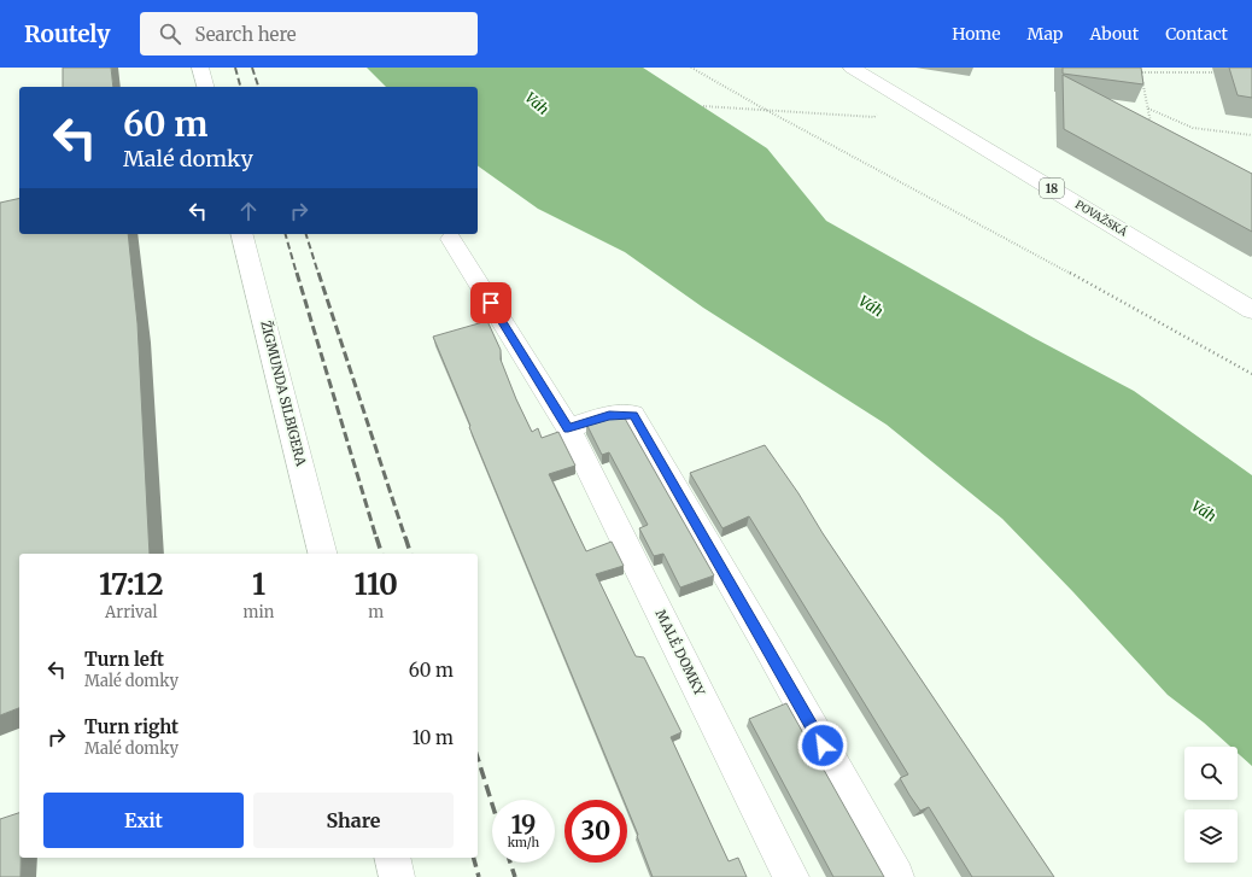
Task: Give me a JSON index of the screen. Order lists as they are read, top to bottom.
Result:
{
  "streets": {
    "street": [
      "18",
      "POVAŽSKÁ",
      "ŽIGMUNDA SILBIGERA",
      "MALÉ DOMKY"
    ]
  },
  "water": ["Váh"],
  "page": {
    "header": "Routely",
    "search": "Search here",
    "nav": [
      "Home",
      "Map",
      "About",
      "Contact"
    ],
    "turn": ["60 m", "Malé domky"],
    "eta": [
      "17:12",
      "Arrival",
      "1",
      "min",
      "110",
      "m"
    ],
    "list": [
      {
        "name": "Turn left",
        "note": "Malé domky",
        "value": "60 m"
      },
      {
        "name": "Turn right",
        "note": "Malé domky",
        "value": "10 m"
      }
    ],
    "buttons": ["Exit", "Share"],
    "speed": "19 km/h",
    "limit": "30"
  }
}
